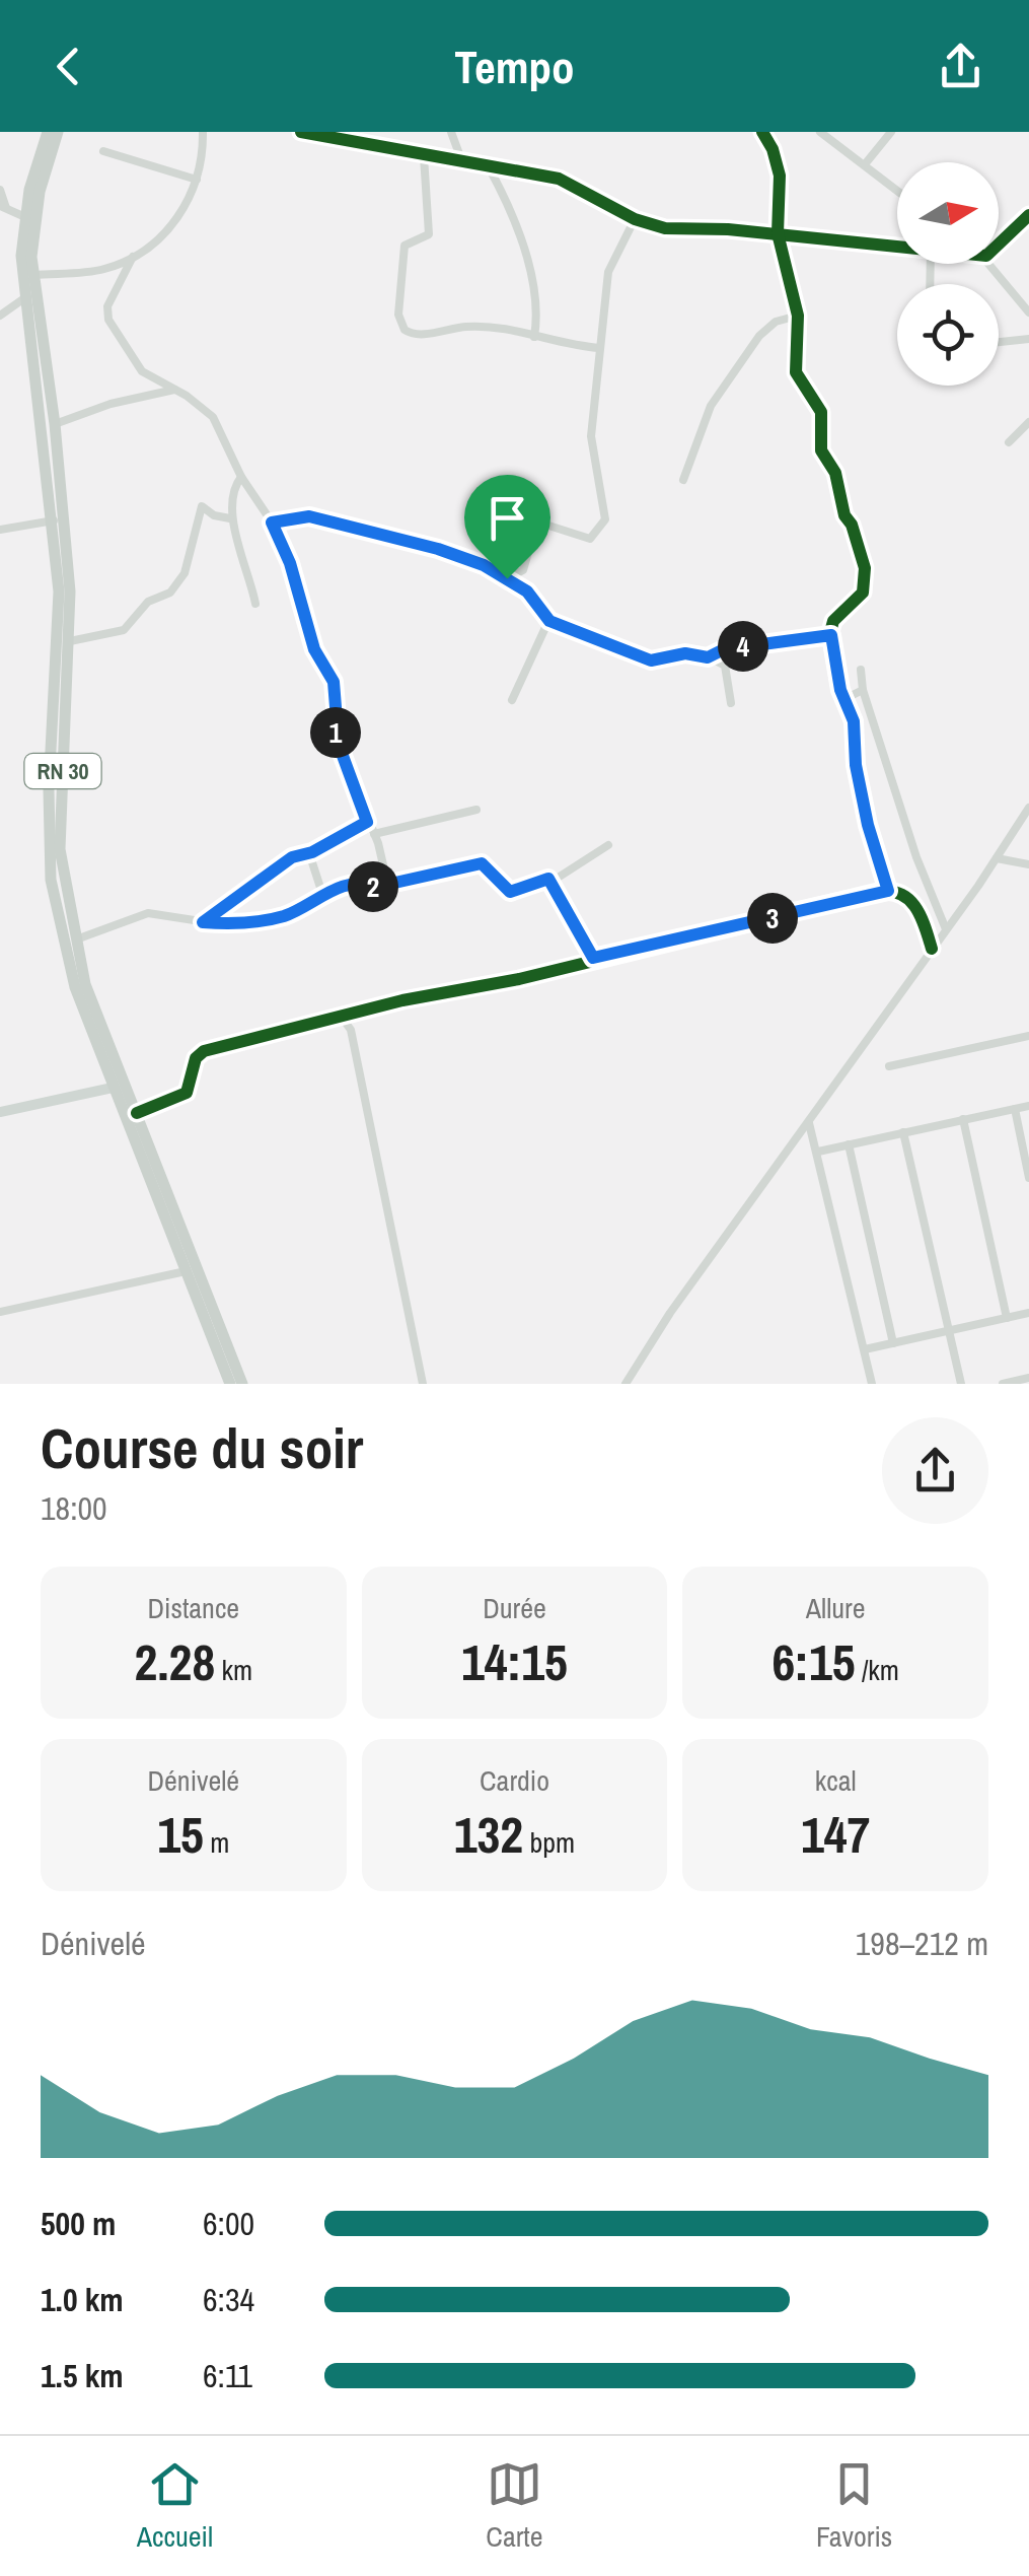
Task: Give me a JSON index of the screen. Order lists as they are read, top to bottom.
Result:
{
  "streets": {
    "main road": ["RN 30"]
  },
  "north": "right",
  "page": {
    "header": "Tempo",
    "pins": [
      "4",
      "1",
      "2",
      "3"
    ],
    "heading": ["Course du soir", "18:00"],
    "stats": [
      ["Distance", "2.28 km"],
      ["Durée", "14:15"],
      ["Allure", "6:15 /km"],
      ["Dénivelé", "15 m"],
      ["Cardio", "132 bpm"],
      ["kcal", "147"]
    ],
    "chart": ["Dénivelé", "198–212 m"],
    "list": [
      {
        "name": "500 m",
        "note": "6:00"
      },
      {
        "name": "1.0 km",
        "note": "6:34"
      },
      {
        "name": "1.5 km",
        "note": "6:11"
      }
    ],
    "tabs": ["Accueil", "Carte", "Favoris"]
  }
}
